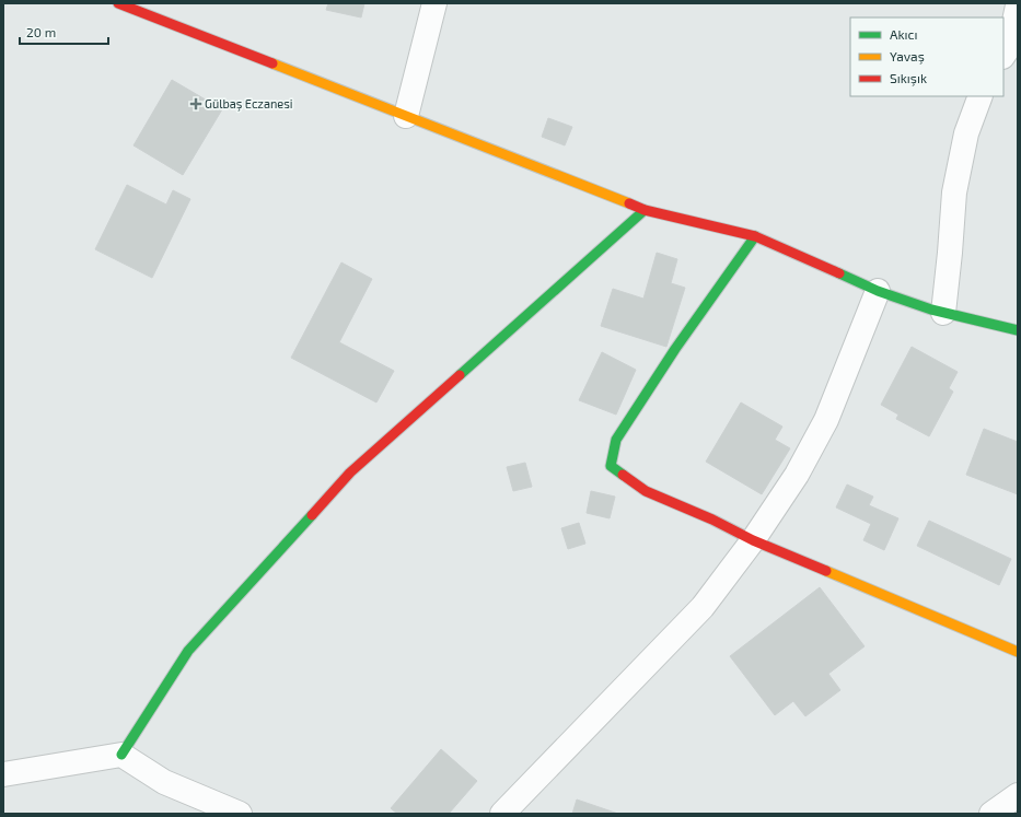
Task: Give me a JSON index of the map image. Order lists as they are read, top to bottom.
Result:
{
  "places": {
    "health": ["Gülbaş Eczanesi"]
  },
  "legend": ["Akıcı", "Yavaş", "Sıkışık"],
  "scale_bar": "20 m"
}
